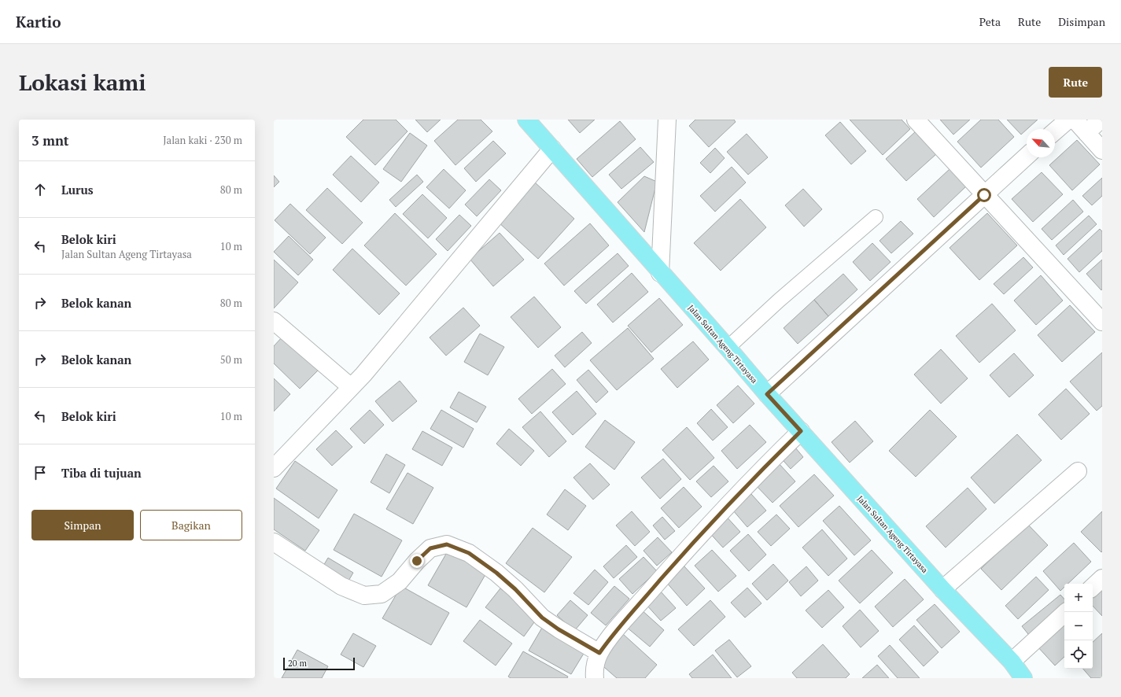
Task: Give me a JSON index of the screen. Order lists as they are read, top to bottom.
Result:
{
  "streets": {
    "main road": ["Jalan Sultan Ageng Tirtayasa"]
  },
  "scale_bar": "20 m",
  "north": "top left",
  "page": {
    "header": "Kartio",
    "nav": ["Peta", "Rute", "Disimpan"],
    "buttons": [
      "Rute",
      ["Simpan", "Bagikan"]
    ],
    "title": "Lokasi kami",
    "heading": ["3 mnt", "Jalan kaki · 230 m"],
    "list": [
      ["Lurus", "80 m"],
      ["Belok kiri", "Jalan Sultan Ageng Tirtayasa", "10 m"],
      ["Belok kanan", "80 m"],
      ["Belok kanan", "50 m"],
      ["Belok kiri", "10 m"],
      "Tiba di tujuan"
    ],
    "map_buttons": ["+", "−"],
    "scale": "20 m"
  }
}
